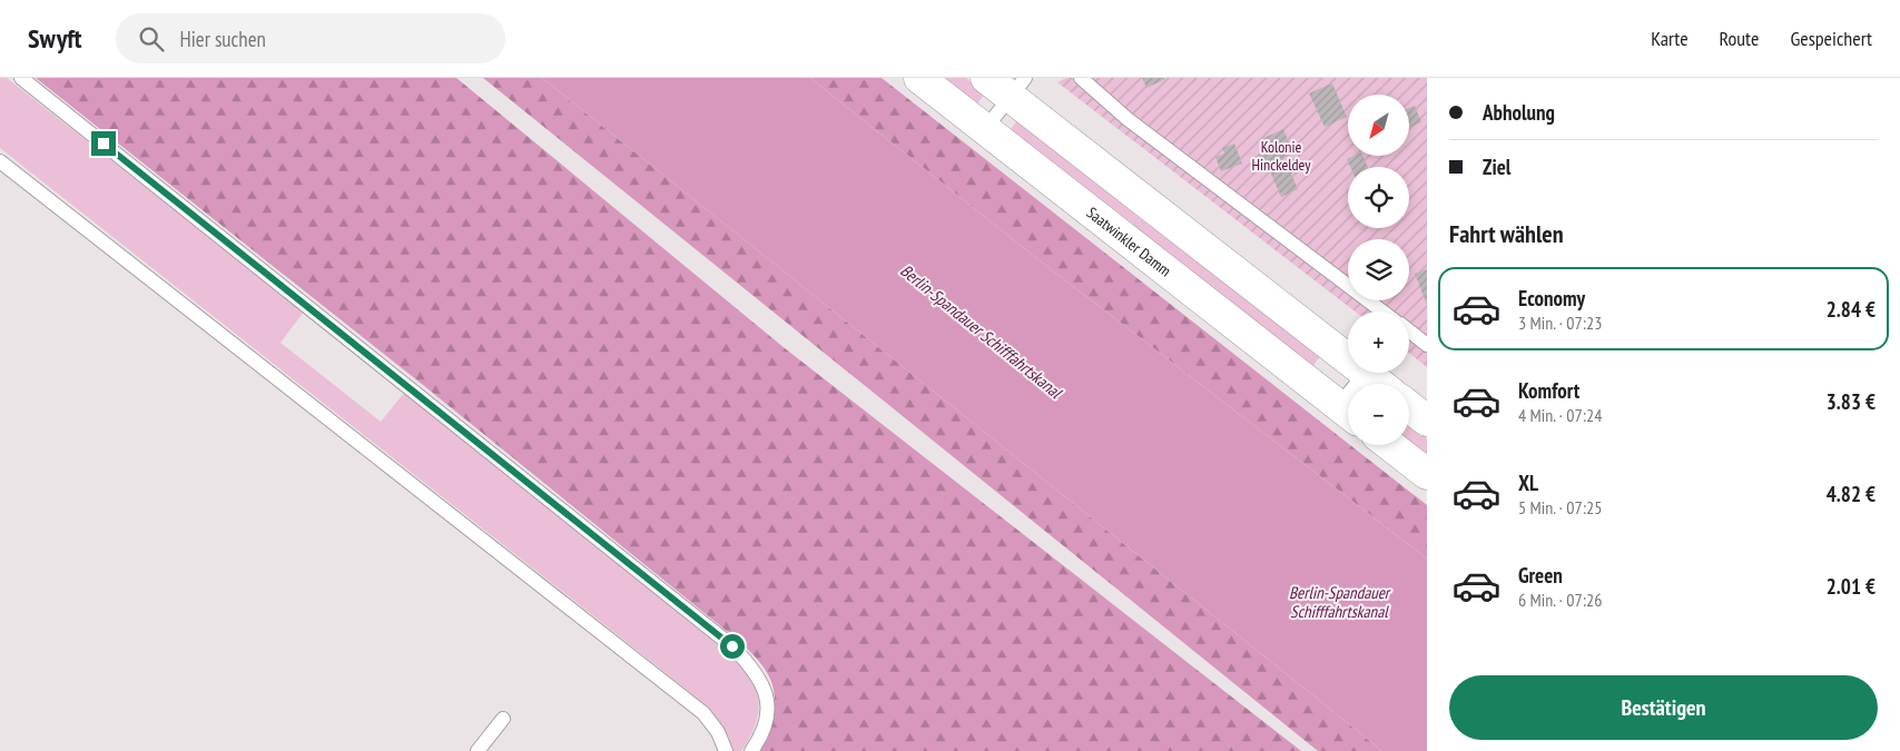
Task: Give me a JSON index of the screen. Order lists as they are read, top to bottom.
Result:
{
  "streets": {
    "main road": ["Saatwinkler Damm"]
  },
  "water": ["Berlin-Spandauer Schifffahrtskanal"],
  "parks": ["Kolonie Hinckeldey"],
  "north": "bottom left",
  "page": {
    "header": "Swyft",
    "search": "Hier suchen",
    "nav": ["Karte", "Route", "Gespeichert"],
    "banner": ["Abholung", "Ziel"],
    "map_buttons": ["+", "−"],
    "heading": "Fahrt wählen",
    "list": [
      {
        "name": "Economy",
        "note": "3 Min. · 07:23",
        "value": "2.84 €"
      },
      {
        "name": "Komfort",
        "note": "4 Min. · 07:24",
        "value": "3.83 €"
      },
      {
        "name": "XL",
        "note": "5 Min. · 07:25",
        "value": "4.82 €"
      },
      {
        "name": "Green",
        "note": "6 Min. · 07:26",
        "value": "2.01 €"
      }
    ],
    "buttons": "Bestätigen"
  }
}
